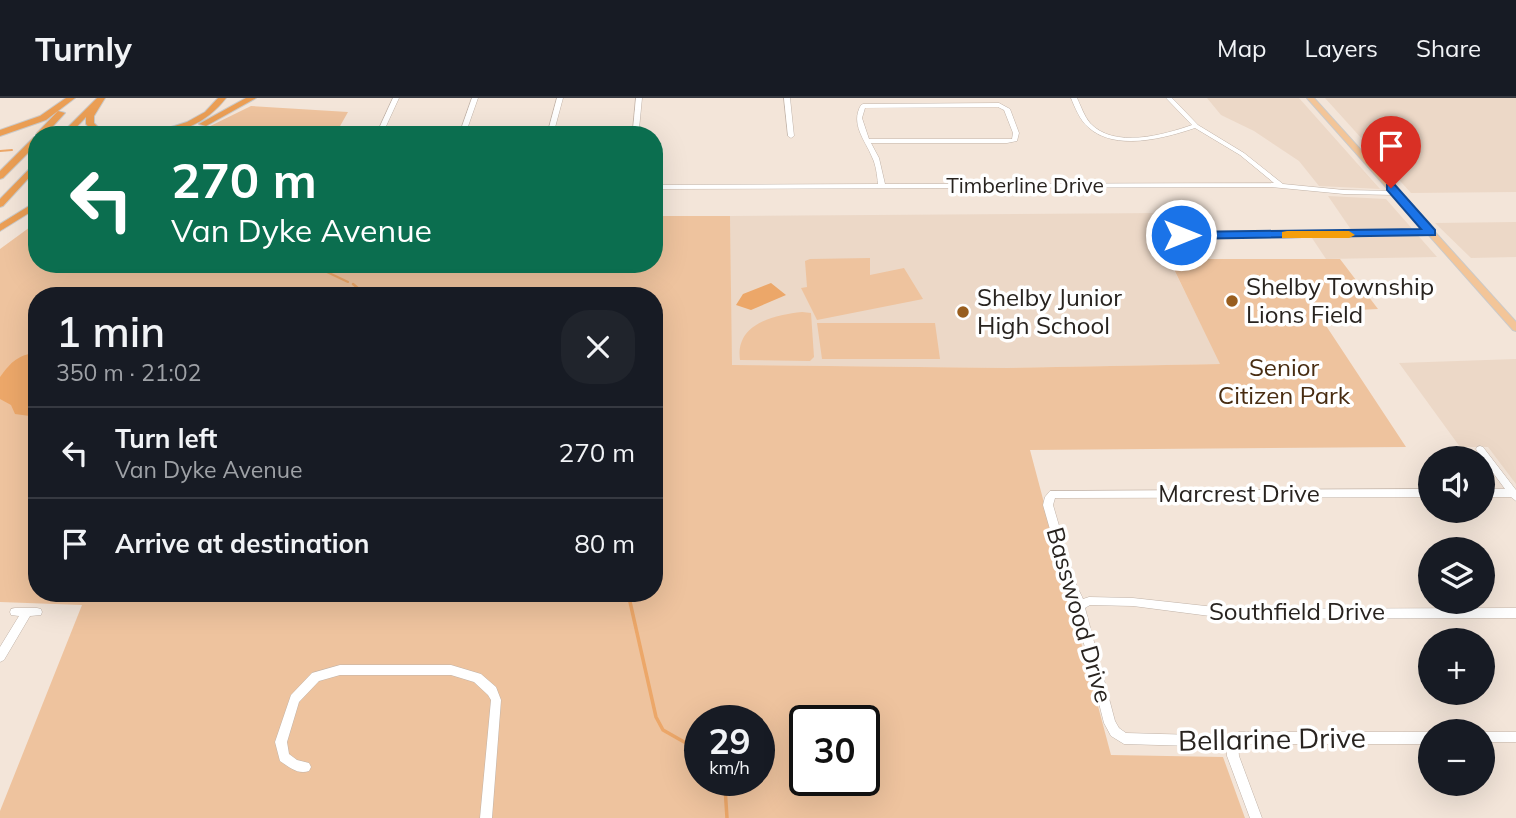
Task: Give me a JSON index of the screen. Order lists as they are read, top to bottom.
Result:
{
  "streets": {
    "street": [
      "Timberline Drive",
      "Marcrest Drive",
      "Southfield Drive",
      "Basswood Drive",
      "Bellarine Drive"
    ]
  },
  "crossings": [
    ["Marcrest Drive", "Basswood Drive"],
    ["Southfield Drive", "Basswood Drive"],
    ["Basswood Drive", "Bellarine Drive"]
  ],
  "parks": ["Senior Citizen Park"],
  "places": ["Shelby Township Lions Field", "Shelby Junior High School"],
  "page": {
    "header": "Turnly",
    "nav": ["Map", "Layers", "Share"],
    "turn": ["270 m", "Van Dyke Avenue"],
    "heading": ["1 min", "350 m · 21:02"],
    "list": [
      {
        "name": "Turn left",
        "note": "Van Dyke Avenue",
        "value": "270 m"
      },
      {
        "name": "Arrive at destination",
        "value": "80 m"
      }
    ],
    "map_buttons": ["+", "−"],
    "speed": "29 km/h",
    "limit": "30"
  }
}
